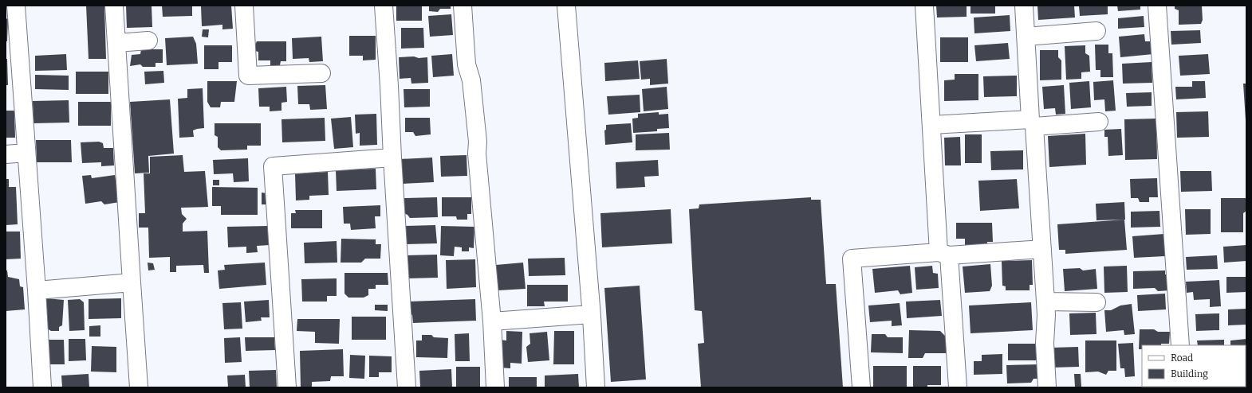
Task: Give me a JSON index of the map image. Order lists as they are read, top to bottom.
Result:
{
  "legend": ["Road", "Building"]
}
